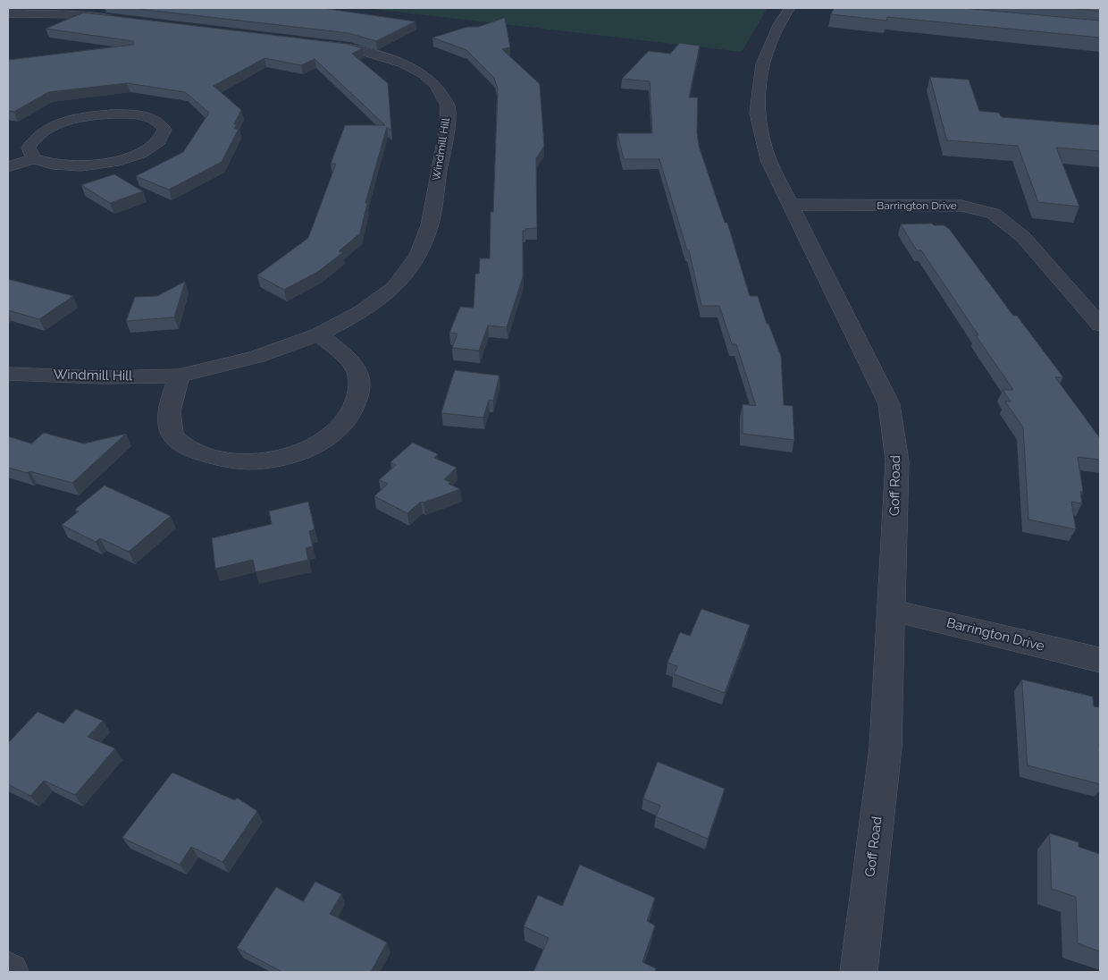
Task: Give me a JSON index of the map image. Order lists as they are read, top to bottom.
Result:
{
  "streets": {
    "street": ["Windmill Hill", "Barrington Drive", "Goff Road"]
  },
  "crossings": [
    ["Barrington Drive", "Goff Road"]
  ]
}
